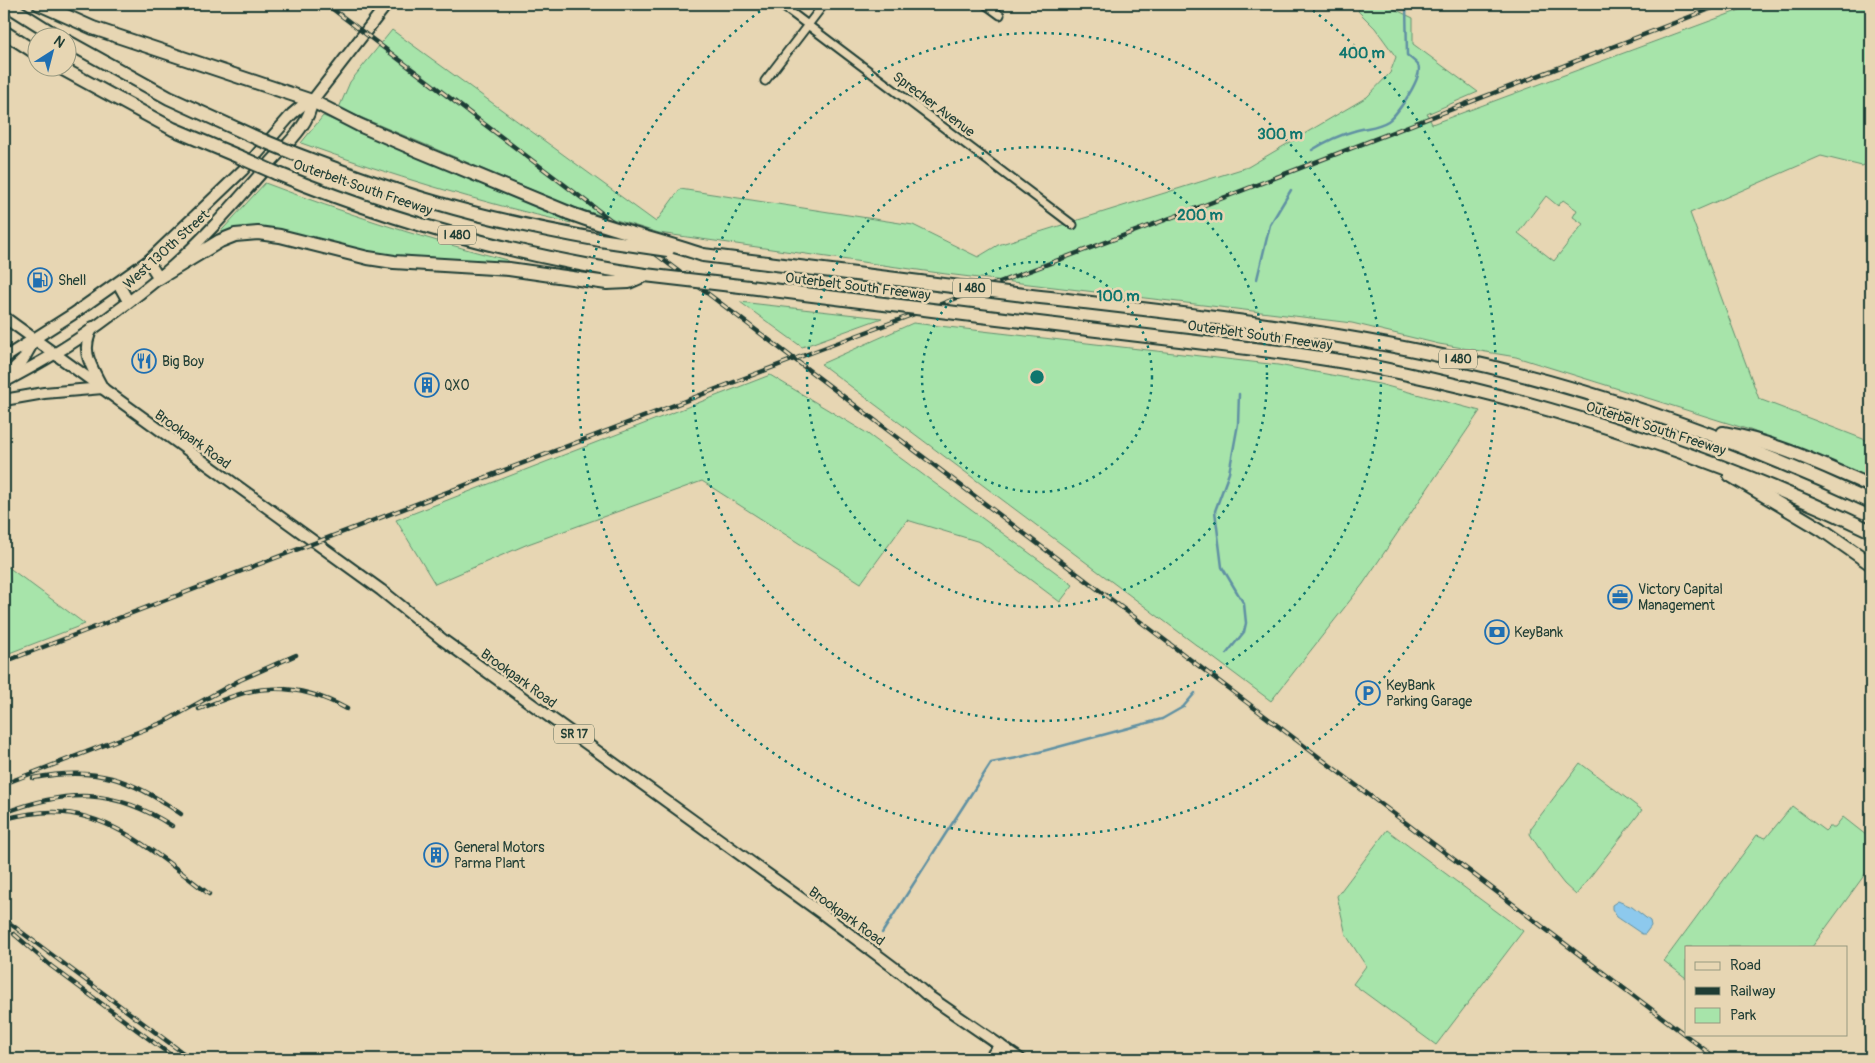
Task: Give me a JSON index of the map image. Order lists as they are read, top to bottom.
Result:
{
  "streets": {
    "highway": ["Outerbelt South Freeway", "I 480"],
    "main road": ["West 130th Street", "Brookpark Road", "SR 17"],
    "street": ["Sprecher Avenue"]
  },
  "crossings": [
    ["West 130th Street", "Brookpark Road"]
  ],
  "places": {
    "fuel station": ["Shell"],
    "restaurant": ["Big Boy"],
    "building": ["QXO", "General Motors Parma Plant"],
    "office": ["Victory Capital Management"],
    "bank": ["KeyBank"],
    "parking": ["KeyBank Parking Garage"]
  },
  "legend": ["Road", "Railway", "Park"],
  "north": "top right",
  "rings": [
    "400 m",
    "300 m",
    "200 m",
    "100 m"
  ]
}
